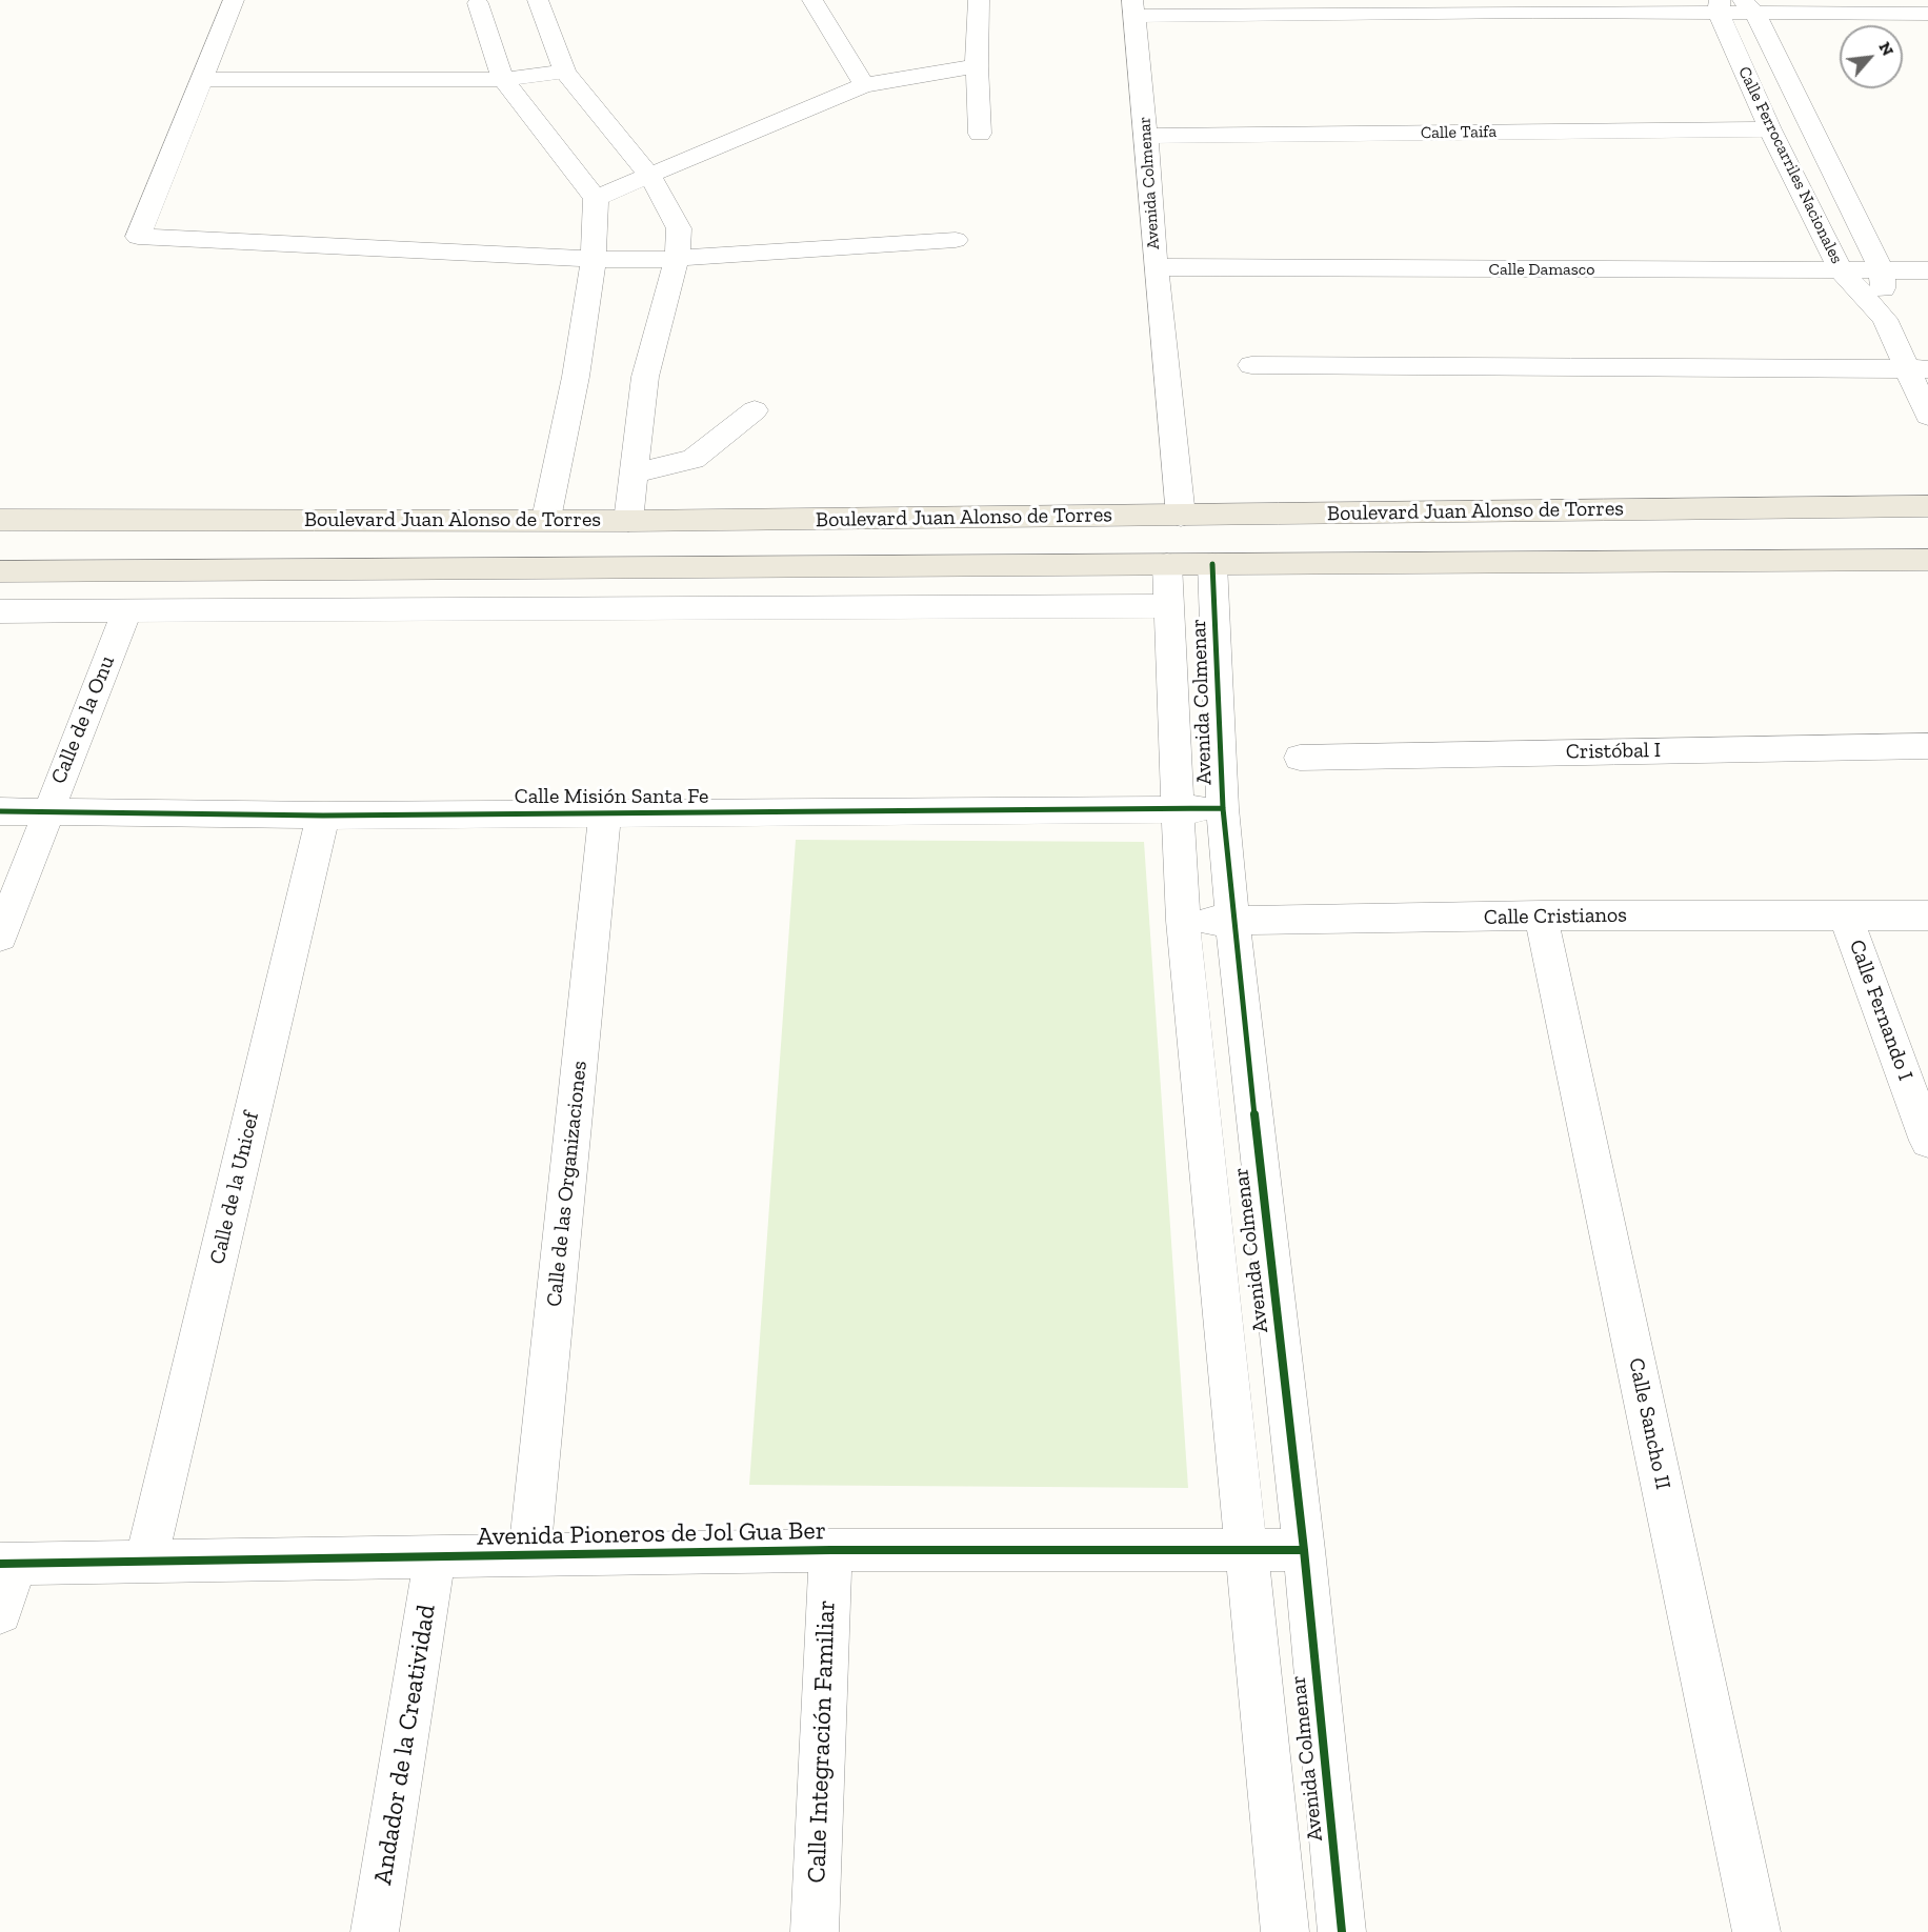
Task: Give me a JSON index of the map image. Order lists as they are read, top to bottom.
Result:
{
  "streets": {
    "main road": ["Boulevard Juan Alonso de Torres"],
    "street": [
      "Calle Taifa",
      "Calle Ferrocarriles Nacionales",
      "Avenida Colmenar",
      "Calle Damasco",
      "Calle de la Onu",
      "Cristóbal I",
      "Calle Misión Santa Fe",
      "Calle Cristianos",
      "Calle Fernando I",
      "Calle de las Organizaciones",
      "Calle de la Unicef",
      "Calle Sancho II",
      "Avenida Pioneros de Jol Gua Ber",
      "Calle Integración Familiar",
      "Andador de la Creatividad"
    ]
  },
  "crossings": [
    ["Calle Taifa", "Calle Ferrocarriles Nacionales"],
    ["Calle Taifa", "Avenida Colmenar"],
    ["Calle Ferrocarriles Nacionales", "Calle Damasco"],
    ["Avenida Colmenar", "Calle Damasco"],
    ["Avenida Colmenar", "Boulevard Juan Alonso de Torres"],
    ["Avenida Colmenar", "Calle Misión Santa Fe"],
    ["Avenida Colmenar", "Calle Cristianos"],
    ["Avenida Colmenar", "Avenida Pioneros de Jol Gua Ber"],
    ["Calle de la Onu", "Calle Misión Santa Fe"],
    ["Calle Misión Santa Fe", "Calle de las Organizaciones"],
    ["Calle Misión Santa Fe", "Calle de la Unicef"],
    ["Calle Cristianos", "Calle Fernando I"],
    ["Calle Cristianos", "Calle Sancho II"],
    ["Calle de las Organizaciones", "Avenida Pioneros de Jol Gua Ber"],
    ["Calle de la Unicef", "Avenida Pioneros de Jol Gua Ber"],
    ["Avenida Pioneros de Jol Gua Ber", "Calle Integración Familiar"],
    ["Avenida Pioneros de Jol Gua Ber", "Andador de la Creatividad"]
  ],
  "north": "top right"
}
